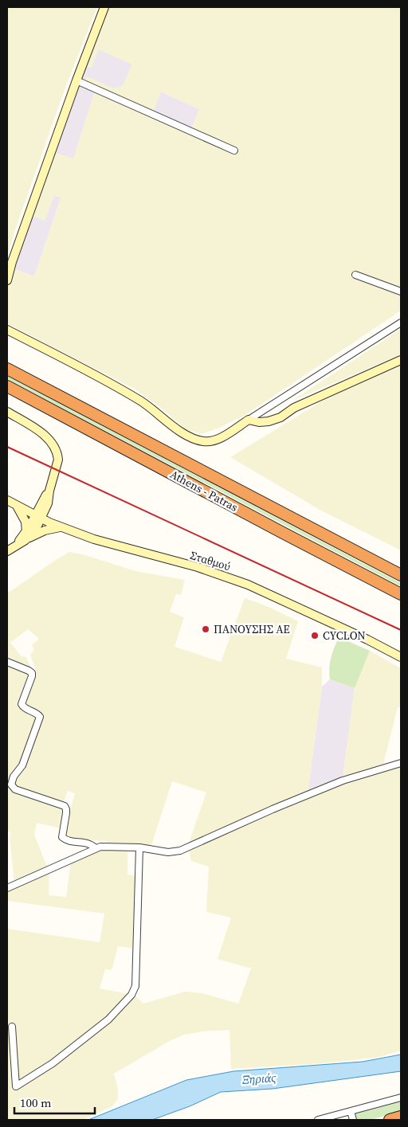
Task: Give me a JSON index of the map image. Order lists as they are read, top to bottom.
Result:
{
  "streets": {
    "highway": ["Athens - Patras"],
    "street": ["Σταθμού"]
  },
  "water": ["Ξηριάς"],
  "places": ["ΠΑΝΟΥΣΗΣ ΑΕ", "CYCLON"],
  "scale_bar": "100 m"
}
